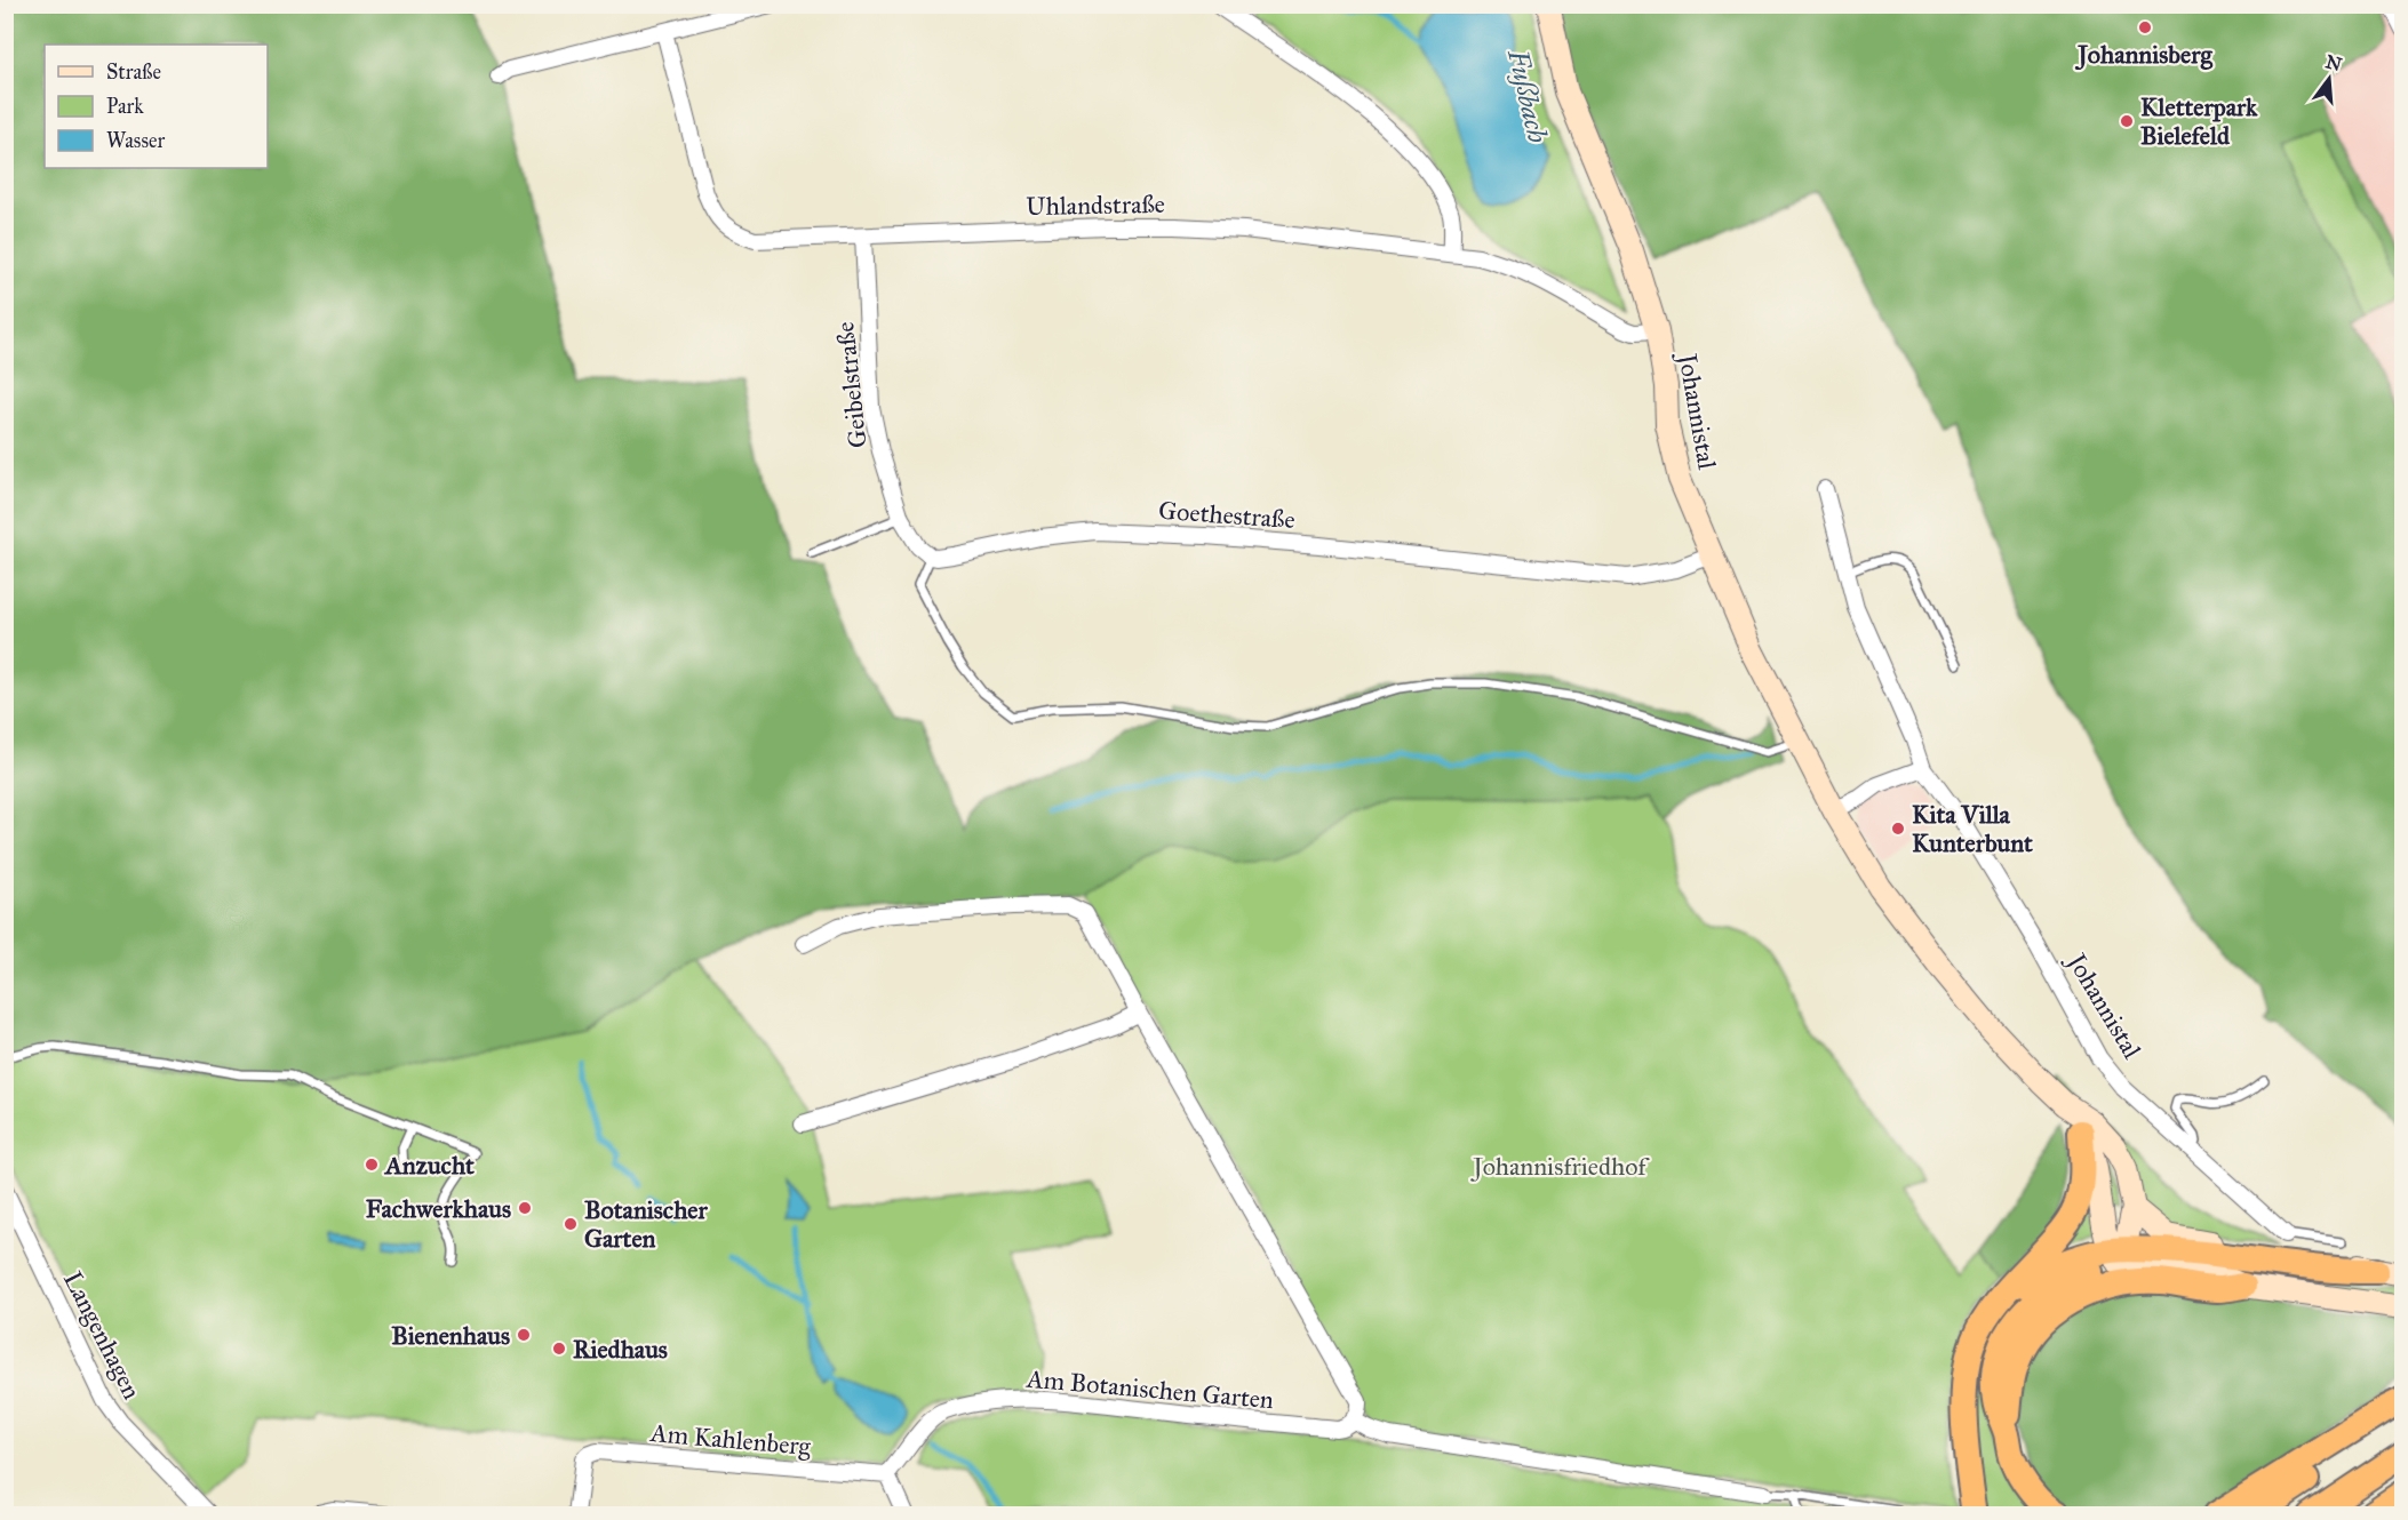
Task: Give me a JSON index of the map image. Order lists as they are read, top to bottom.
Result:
{
  "streets": {
    "main road": ["Johannistal"],
    "street": [
      "Uhlandstraße",
      "Geibelstraße",
      "Goethestraße",
      "Langenhagen",
      "Am Botanischen Garten",
      "Am Kahlenberg"
    ]
  },
  "crossings": [
    ["Uhlandstraße", "Geibelstraße"],
    ["Uhlandstraße", "Johannistal"],
    ["Geibelstraße", "Goethestraße"],
    ["Johannistal", "Goethestraße"],
    ["Am Botanischen Garten", "Am Kahlenberg"]
  ],
  "water": ["Fußbach"],
  "parks": ["Johannisfriedhof"],
  "places": [
    "Johannisberg",
    "Kletterpark Bielefeld",
    "Kita Villa Kunterbunt",
    "Anzucht",
    "Fachwerkhaus",
    "Botanischer Garten",
    "Bienenhaus",
    "Riedhaus"
  ],
  "legend": ["Straße", "Park", "Wasser"],
  "north": "top"
}
